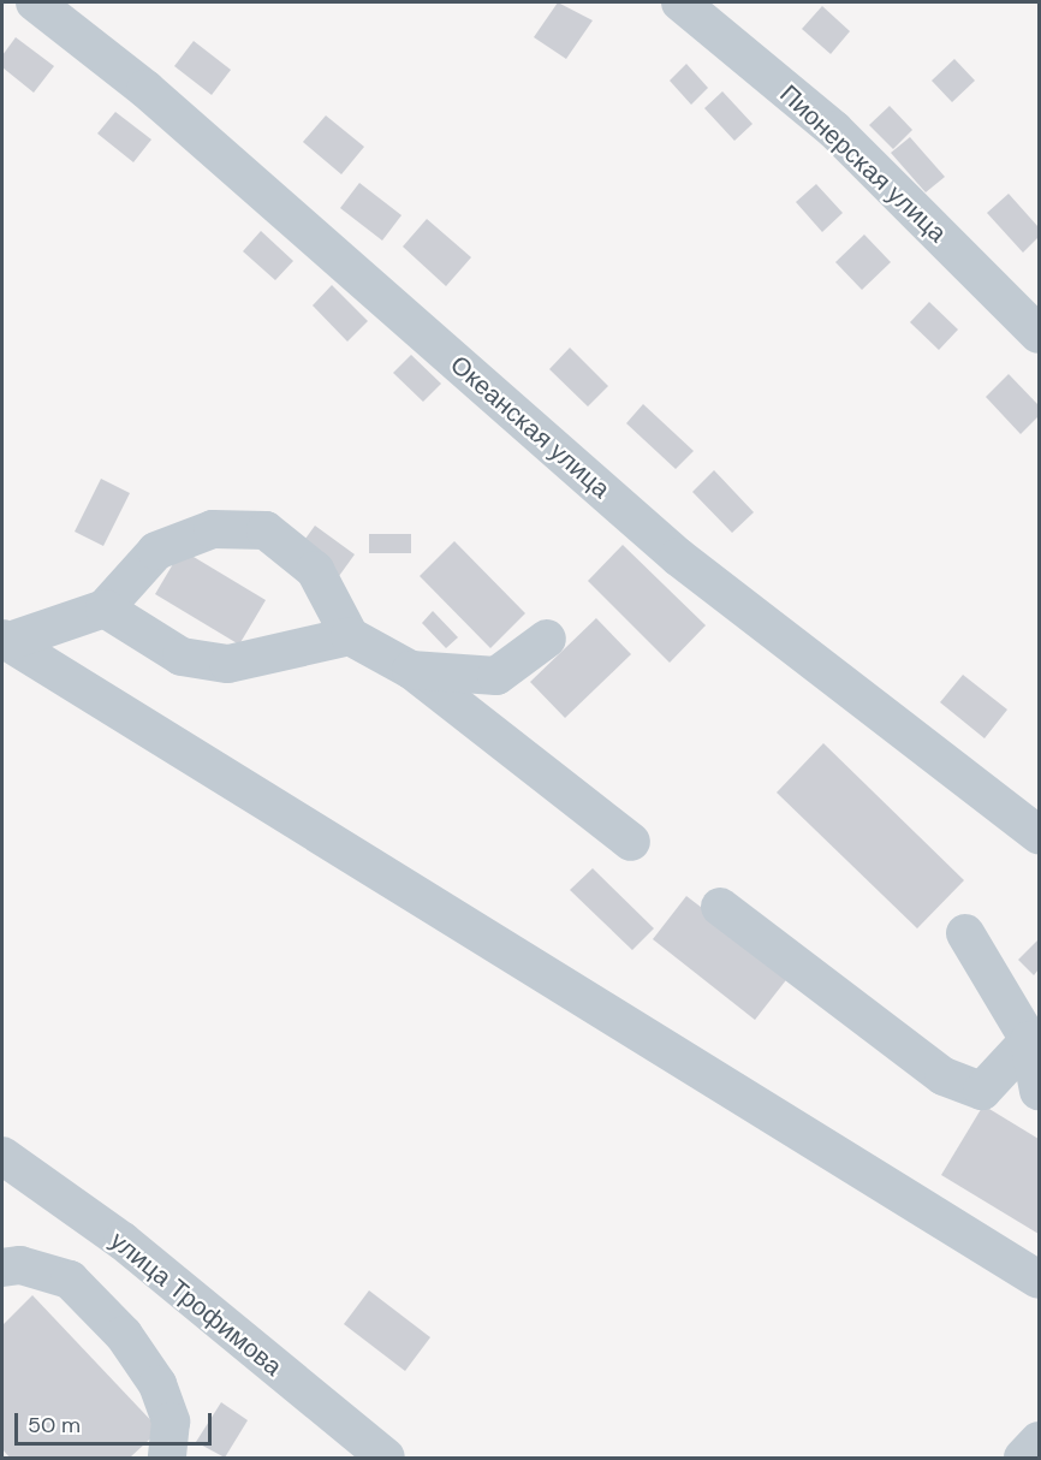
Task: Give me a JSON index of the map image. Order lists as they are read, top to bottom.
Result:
{
  "streets": {
    "street": ["Пионерская улица", "Океанская улица", "улица Трофимова"]
  },
  "scale_bar": "50 m"
}
